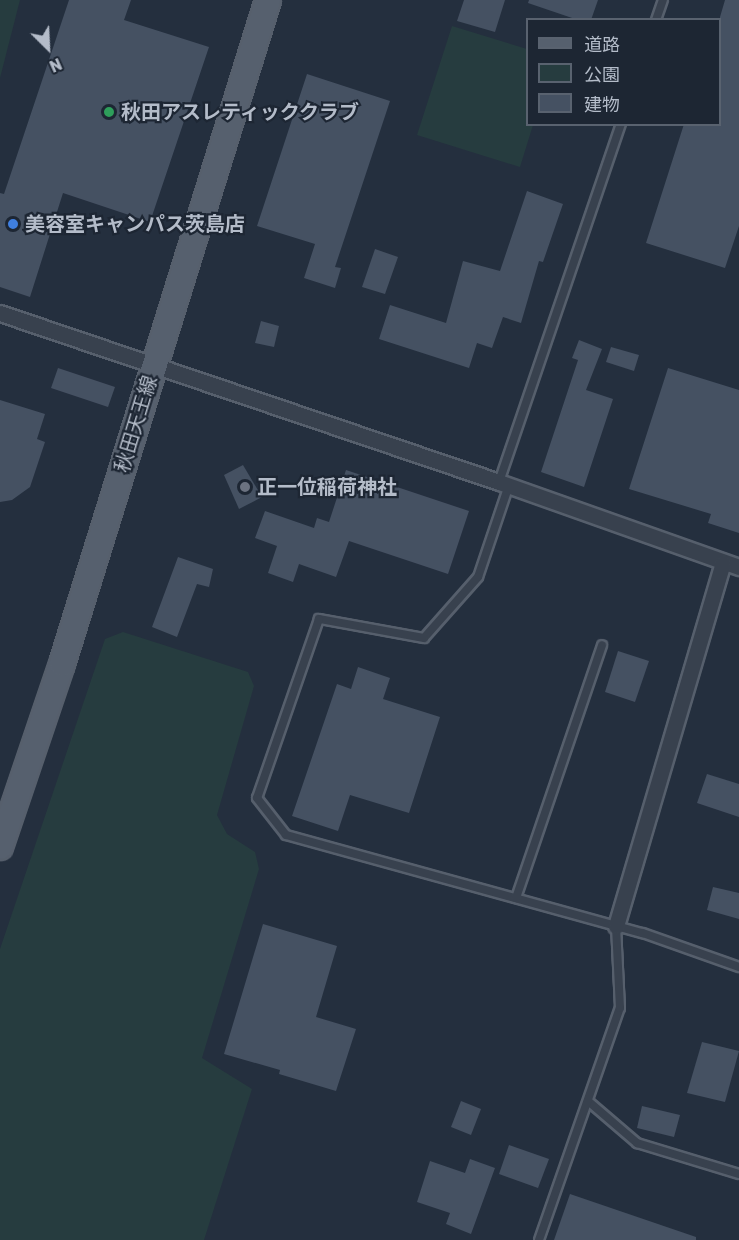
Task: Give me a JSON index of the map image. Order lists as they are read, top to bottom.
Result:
{
  "streets": {
    "main road": ["秋田天王線"]
  },
  "places": ["秋田アスレティッククラブ", "美容室キャンパス茨島店", "正一位稲荷神社"],
  "legend": ["道路", "公園", "建物"],
  "north": "bottom right"
}
